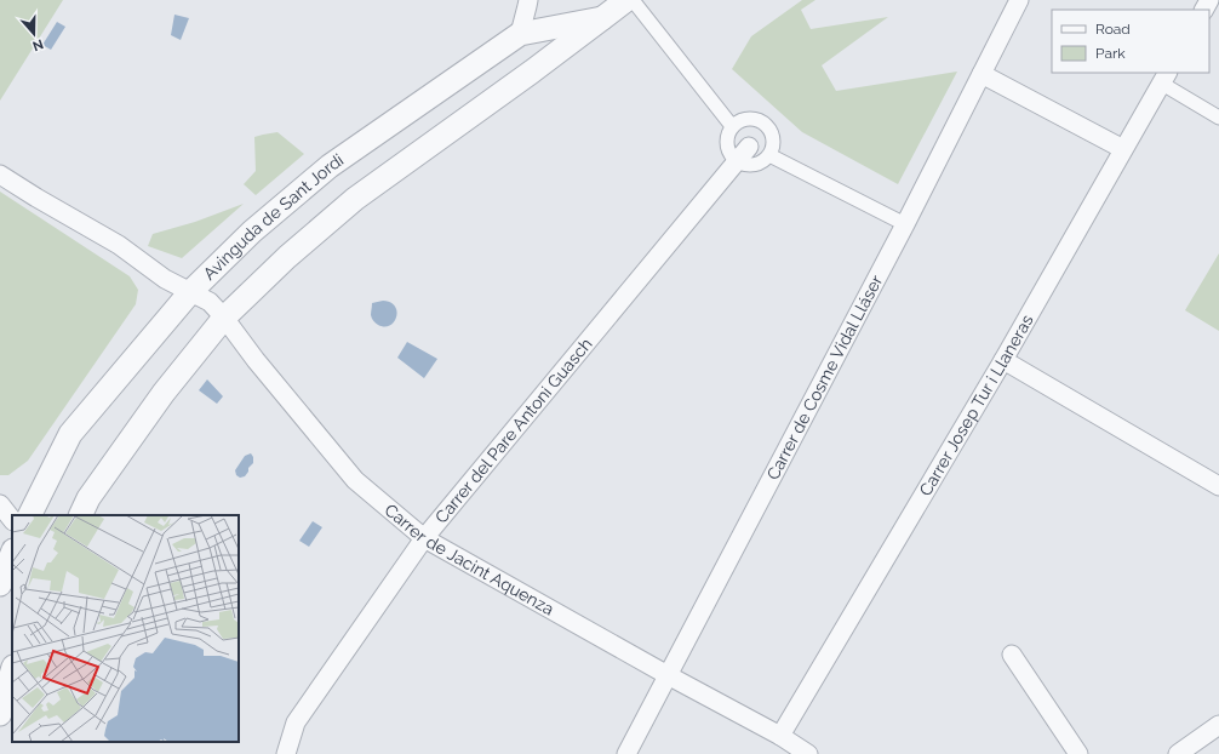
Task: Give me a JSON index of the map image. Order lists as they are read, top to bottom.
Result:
{
  "streets": {
    "street": [
      "Avinguda de Sant Jordi",
      "Carrer de Cosme Vidal Lláser",
      "Carrer Josep Tur i Llaneras",
      "Carrer del Pare Antoni Guasch",
      "Carrer de Jacint Aquenza"
    ]
  },
  "crossings": [
    ["Avinguda de Sant Jordi", "Carrer de Jacint Aquenza"],
    ["Carrer de Cosme Vidal Lláser", "Carrer de Jacint Aquenza"],
    ["Carrer Josep Tur i Llaneras", "Carrer de Jacint Aquenza"],
    ["Carrer del Pare Antoni Guasch", "Carrer de Jacint Aquenza"]
  ],
  "legend": ["Road", "Park"],
  "north": "bottom"
}
